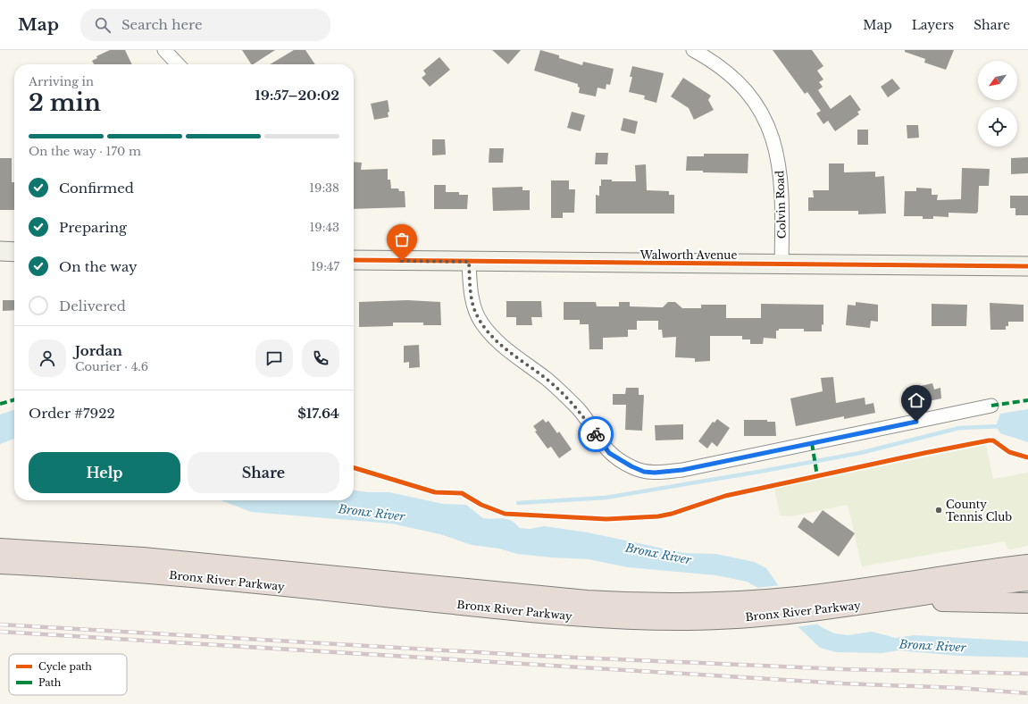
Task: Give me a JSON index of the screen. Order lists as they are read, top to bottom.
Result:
{
  "streets": {
    "highway": ["Bronx River Parkway"],
    "street": ["Colvin Road", "Walworth Avenue"]
  },
  "crossings": [
    ["Colvin Road", "Walworth Avenue"]
  ],
  "water": ["Bronx River"],
  "places": ["County Tennis Club"],
  "legend": ["Cycle path", "Path"],
  "north": "bottom left",
  "page": {
    "header": "Map",
    "search": "Search here",
    "nav": ["Map", "Layers", "Share"],
    "heading": ["2 min", "Arriving in", "19:57–20:02"],
    "panel": [
      "Jordan",
      "Courier · 4.6",
      "Order #7922",
      "$17.64"
    ],
    "bar": "On the way · 170 m",
    "list": [
      ["Confirmed", "19:38"],
      ["Preparing", "19:43"],
      ["On the way", "19:47"],
      "Delivered"
    ],
    "buttons": ["Help", "Share"]
  }
}
